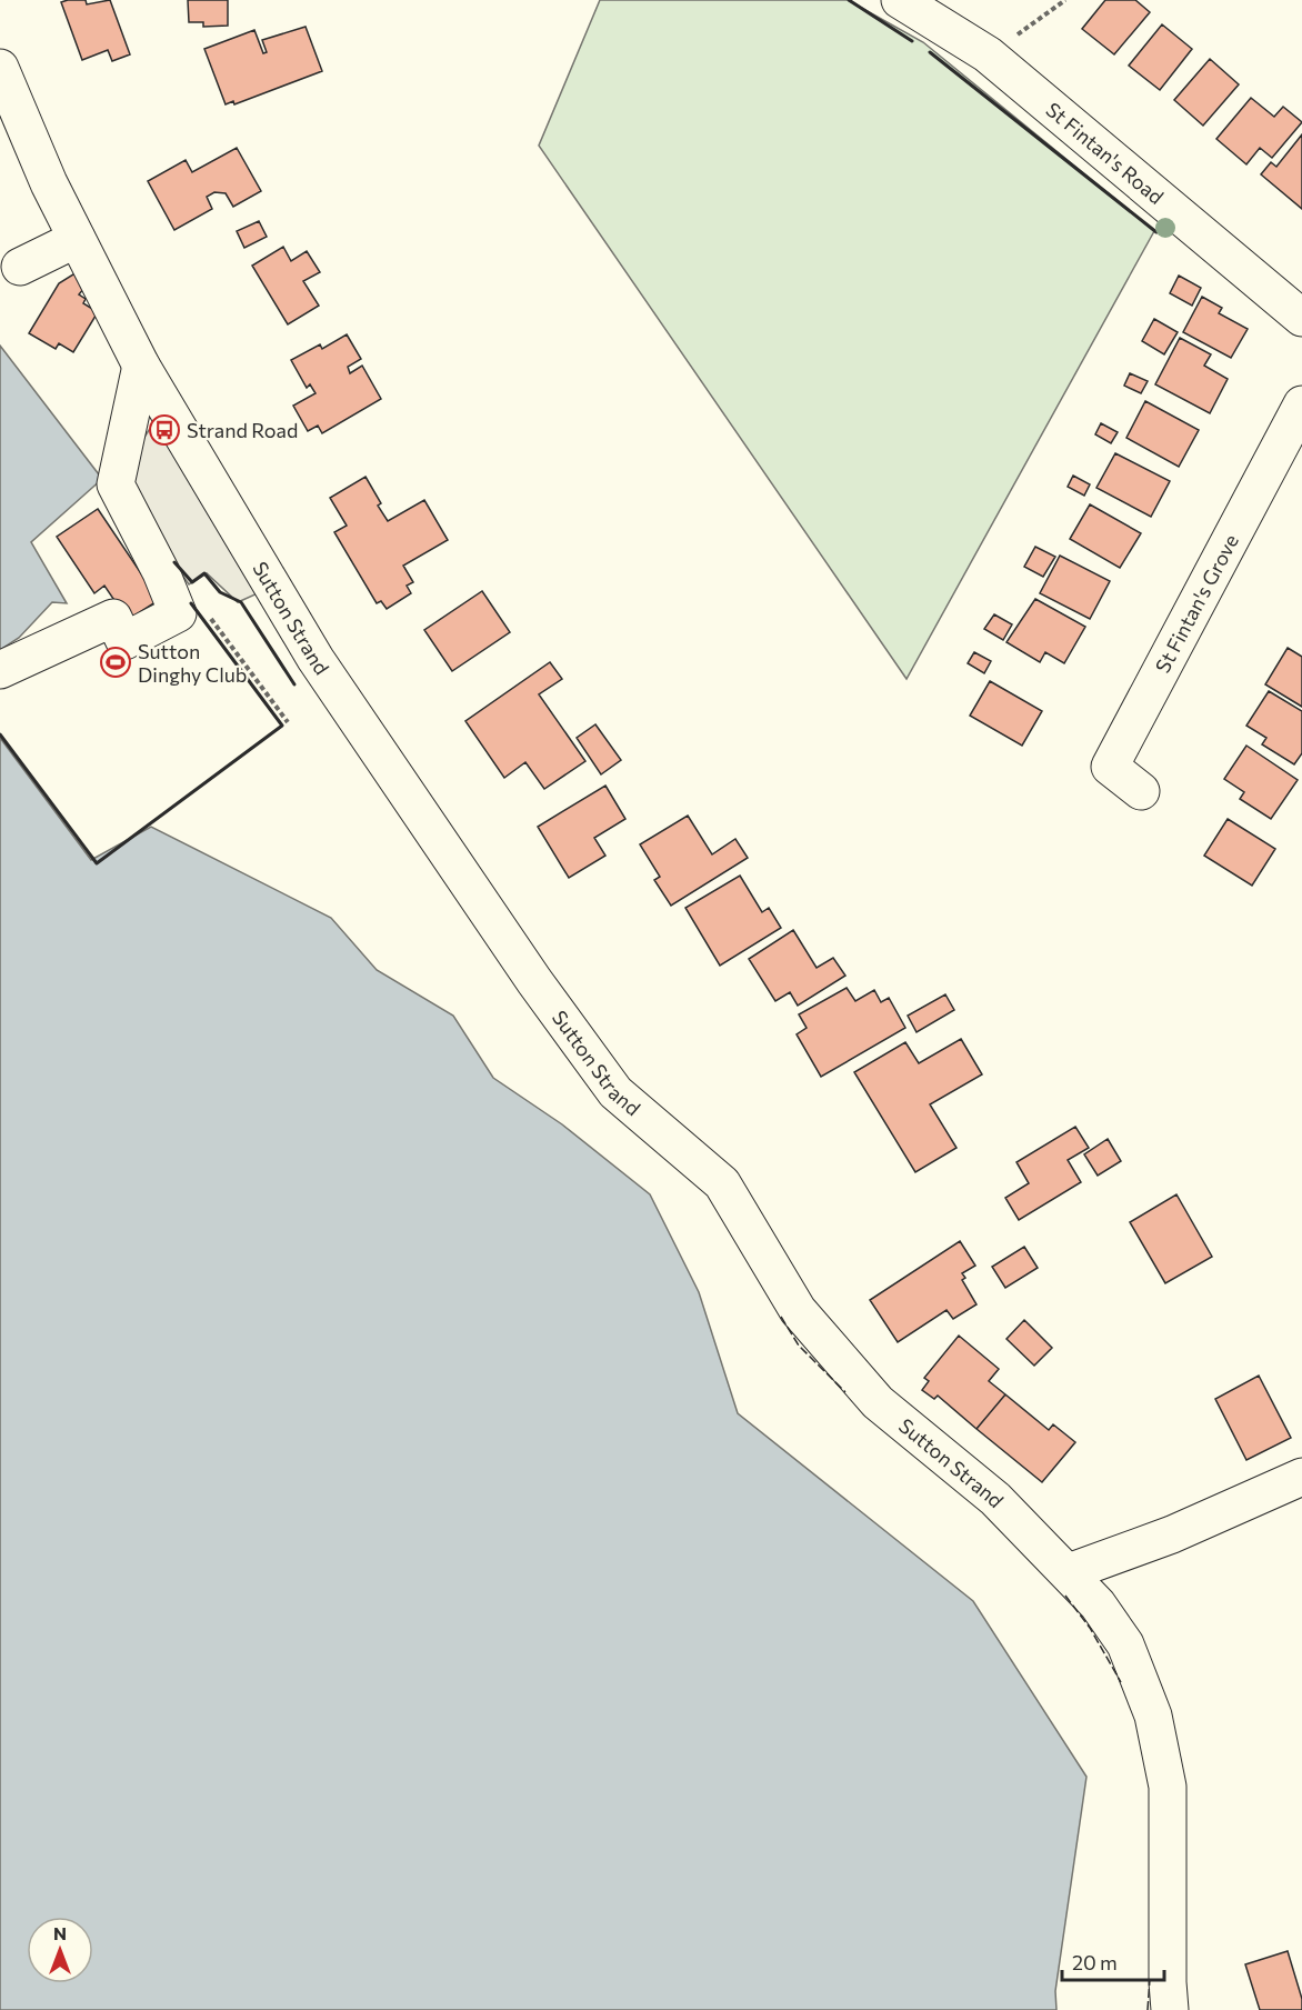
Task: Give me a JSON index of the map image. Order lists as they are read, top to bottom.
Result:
{
  "streets": {
    "street": ["St Fintan's Road", "St Fintan's Grove", "Sutton Strand"]
  },
  "places": {
    "bus stop": ["Strand Road"],
    "sports": ["Sutton Dinghy Club"]
  },
  "scale_bar": "20 m",
  "north": "top"
}
